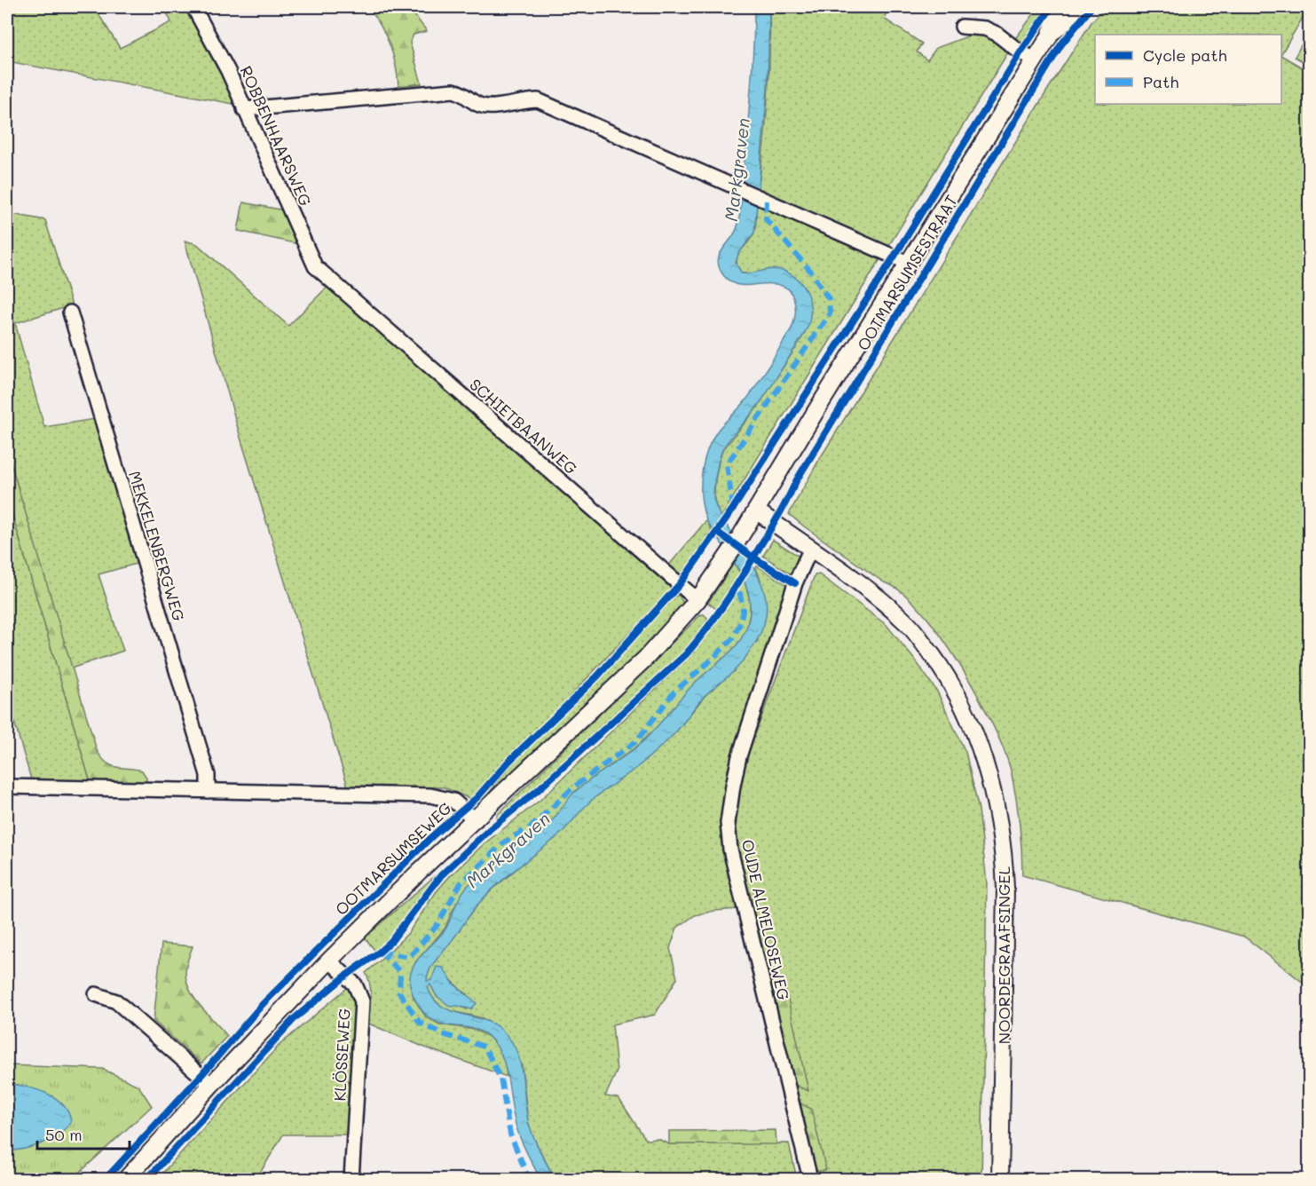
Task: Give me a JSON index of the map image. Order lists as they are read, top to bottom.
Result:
{
  "streets": {
    "main road": ["OOTMARSUMSESTRAAT", "OOTMARSUMSEWEG", "NOORDEGRAAFSINGEL"],
    "street": [
      "ROBBENHAARSWEG",
      "SCHIETBAANWEG",
      "MEKKELENBERGWEG",
      "OUDE ALMELOSEWEG",
      "KLÖSSEWEG"
    ]
  },
  "crossings": [
    ["ROBBENHAARSWEG", "OOTMARSUMSESTRAAT"],
    ["ROBBENHAARSWEG", "SCHIETBAANWEG"],
    ["OOTMARSUMSESTRAAT", "OOTMARSUMSEWEG"],
    ["OOTMARSUMSESTRAAT", "NOORDEGRAAFSINGEL"],
    ["SCHIETBAANWEG", "OOTMARSUMSEWEG"],
    ["OOTMARSUMSEWEG", "KLÖSSEWEG"],
    ["OUDE ALMELOSEWEG", "NOORDEGRAAFSINGEL"]
  ],
  "water": ["Markgraven"],
  "legend": ["Cycle path", "Path"],
  "scale_bar": "50 m"
}
